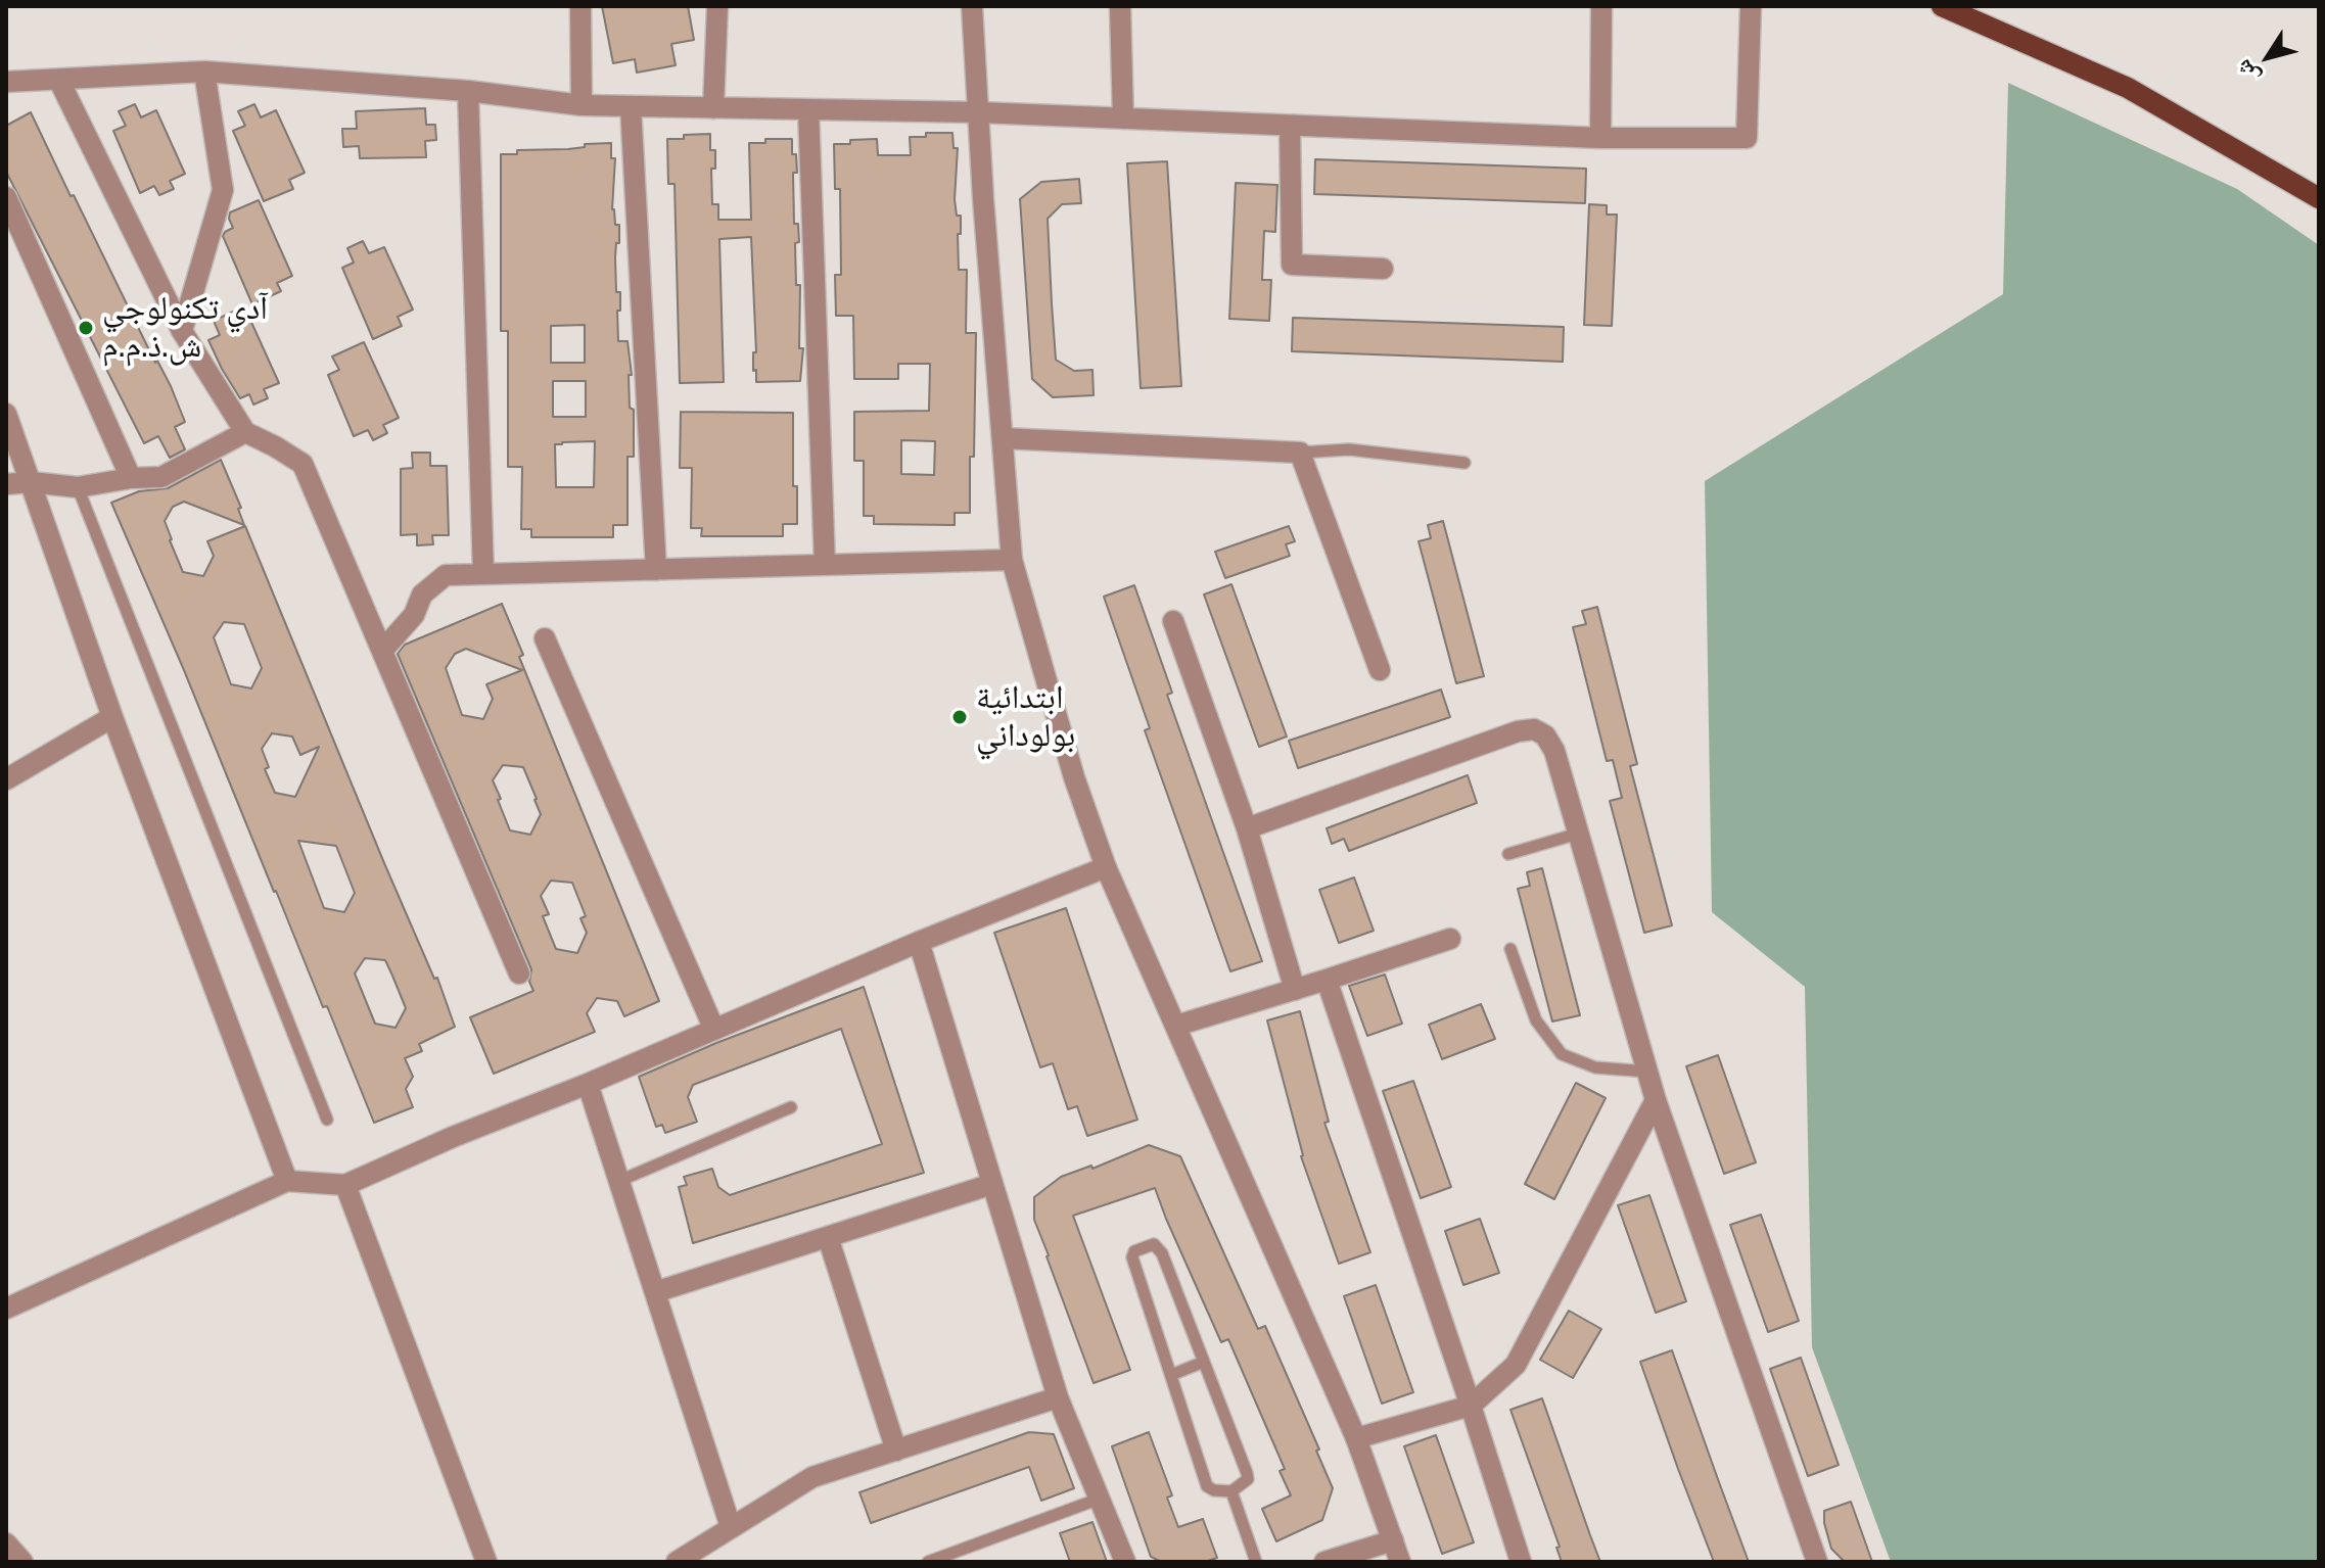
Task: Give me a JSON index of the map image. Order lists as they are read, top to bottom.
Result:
{
  "places": ["آدي تكنولوجي ش.ذ.م.م", "ابتدائية بولوداني"],
  "north": "bottom left"
}
